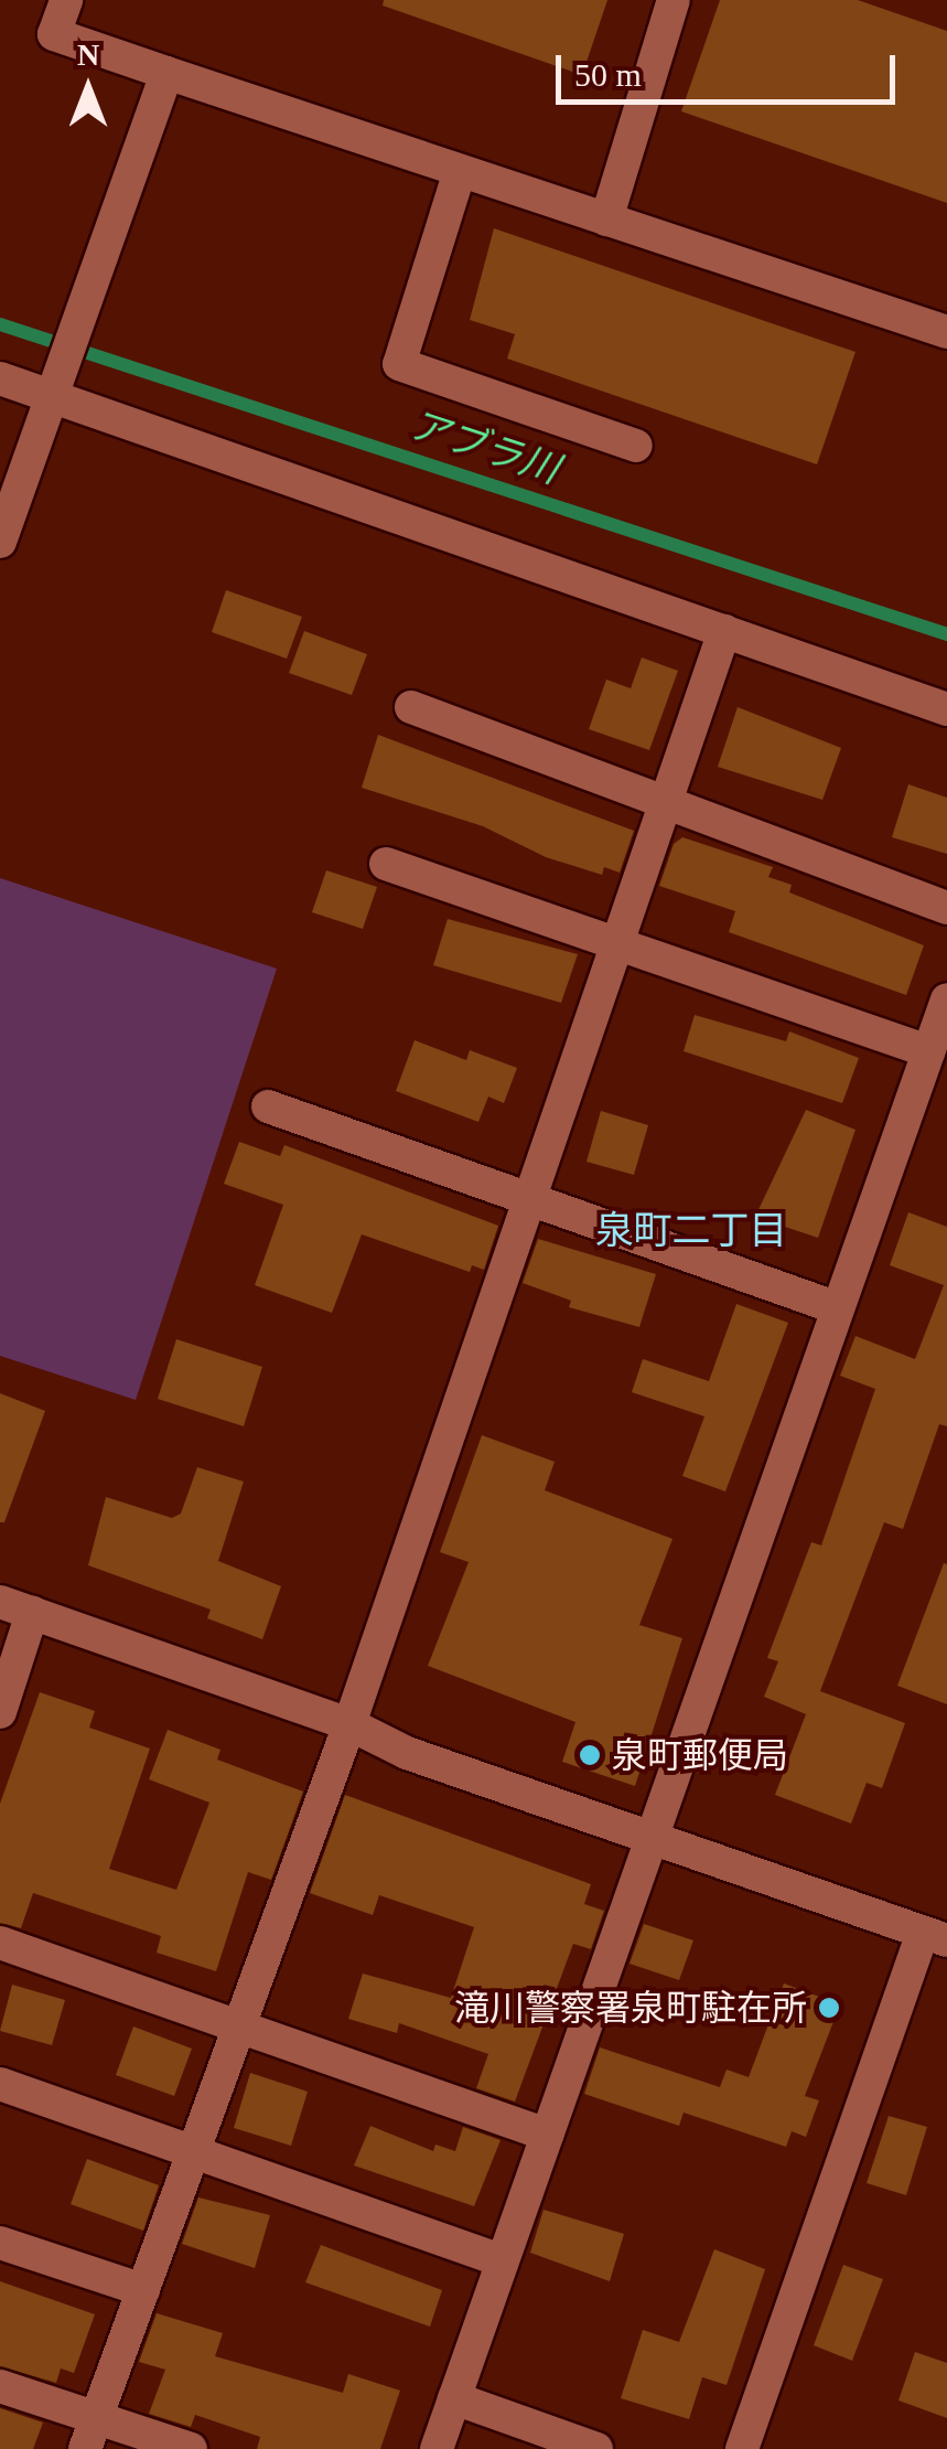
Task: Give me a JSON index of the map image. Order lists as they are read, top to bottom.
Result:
{
  "districts": ["泉町二丁目"],
  "water": ["アブラ川"],
  "places": ["泉町郵便局", "滝川警察署泉町駐在所"],
  "scale_bar": "50 m",
  "north": "top"
}
